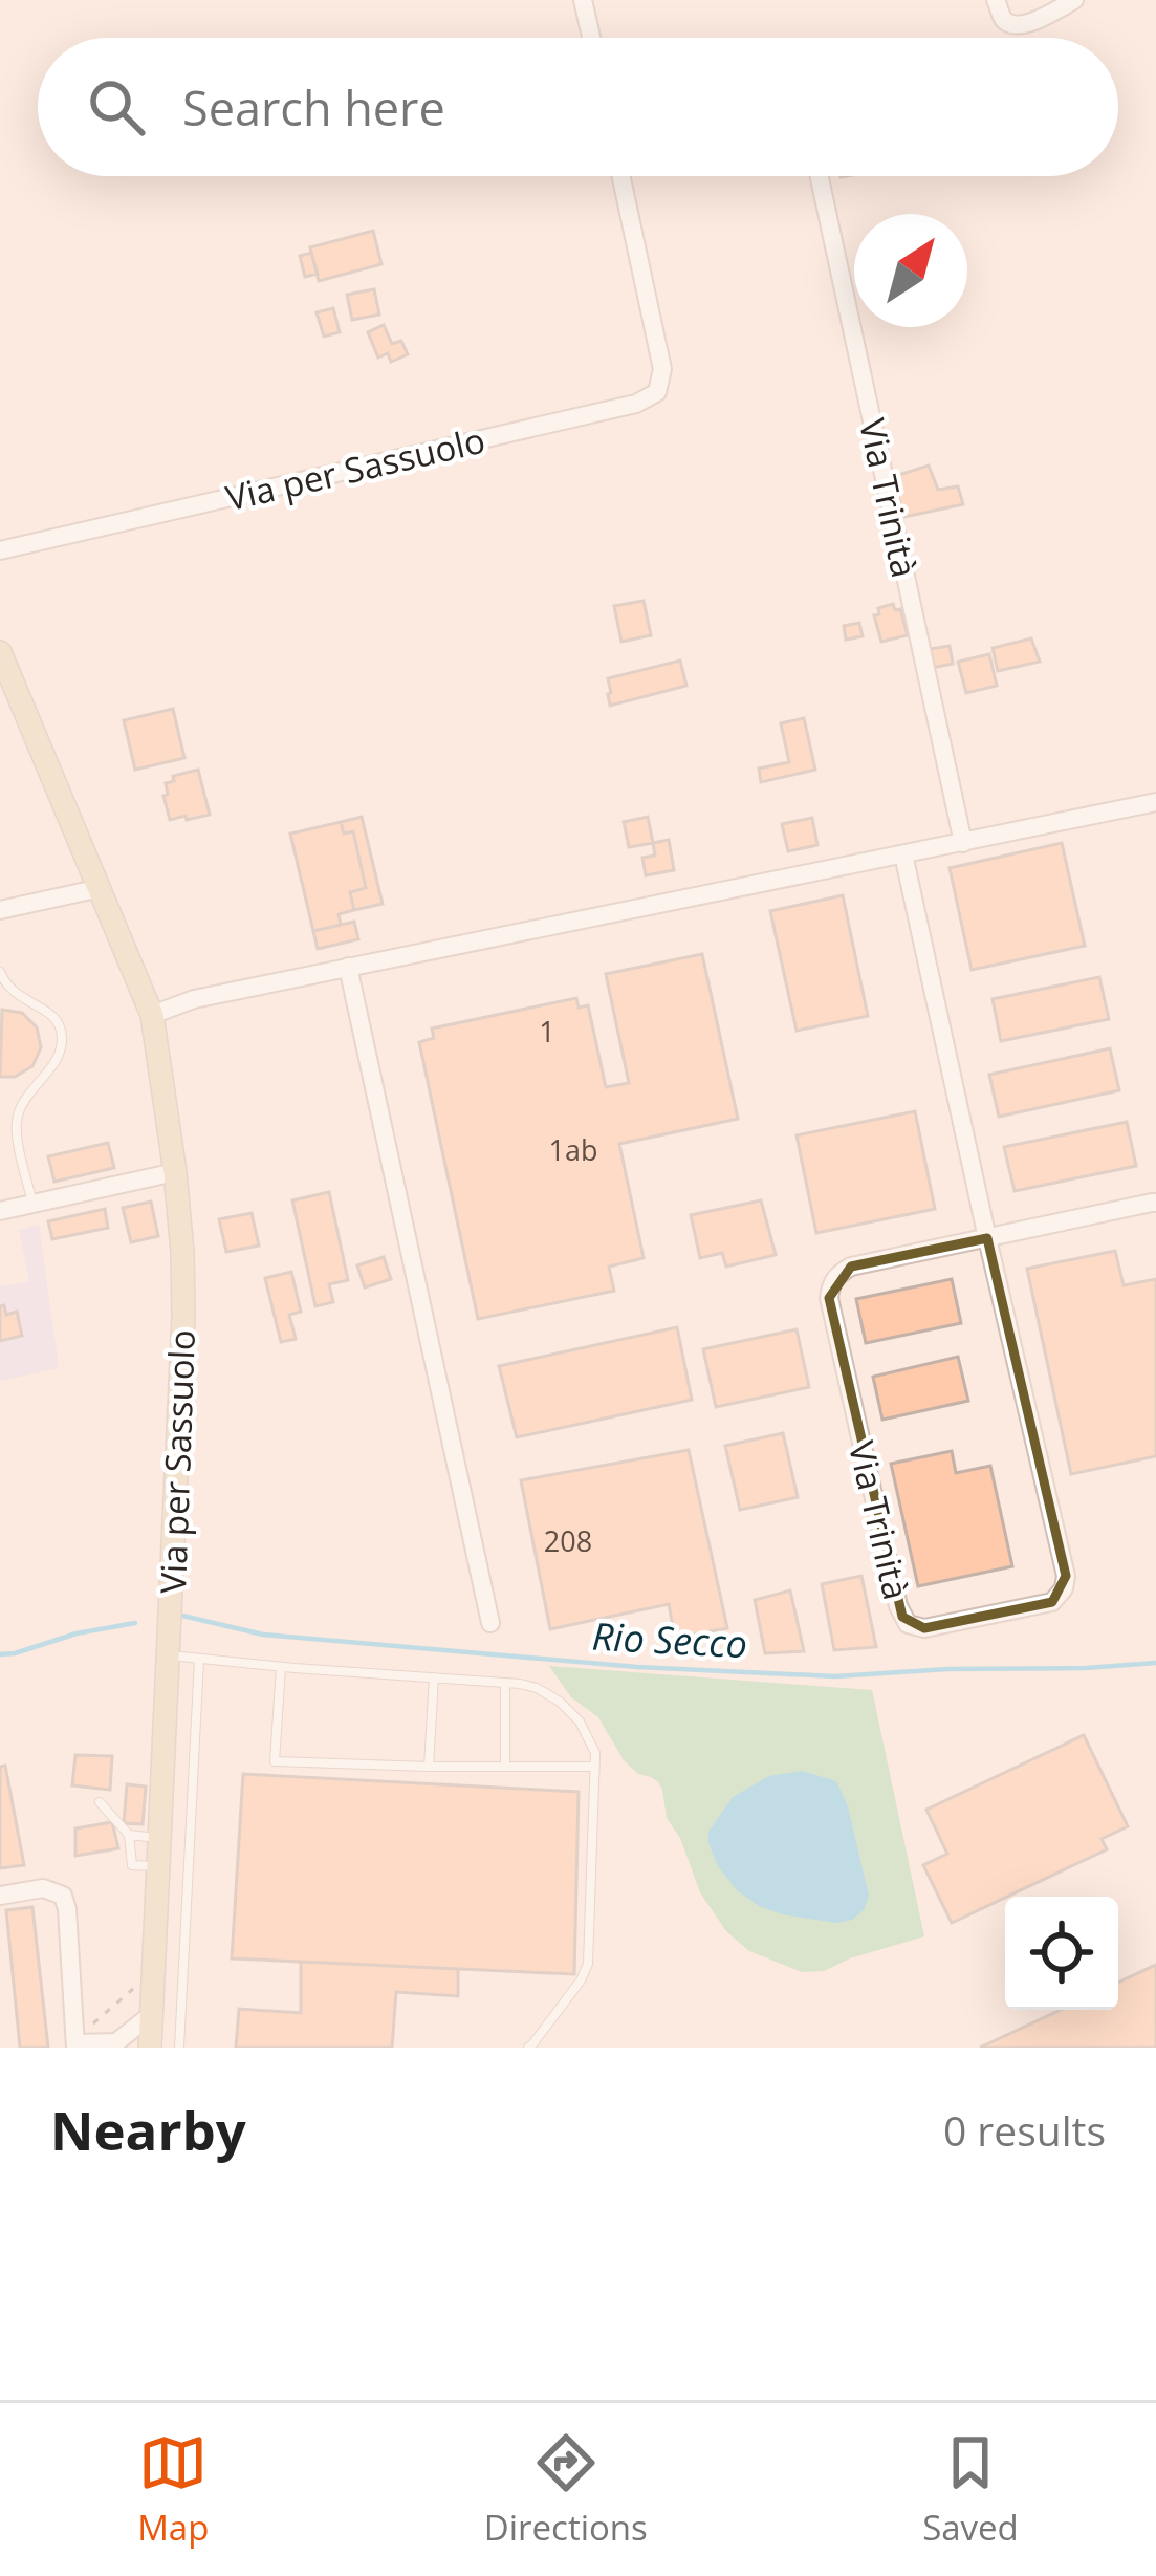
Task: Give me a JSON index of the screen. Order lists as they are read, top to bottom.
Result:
{
  "streets": {
    "main road": ["Via per Sassuolo"],
    "street": ["Via Trinità"]
  },
  "water": ["Rio Secco"],
  "house_numbers": ["1", "1ab", "208"],
  "north": "top right",
  "page": {
    "search": "Search here",
    "heading": ["Nearby", "0 results"],
    "nav": ["Map", "Directions", "Saved"]
  }
}
